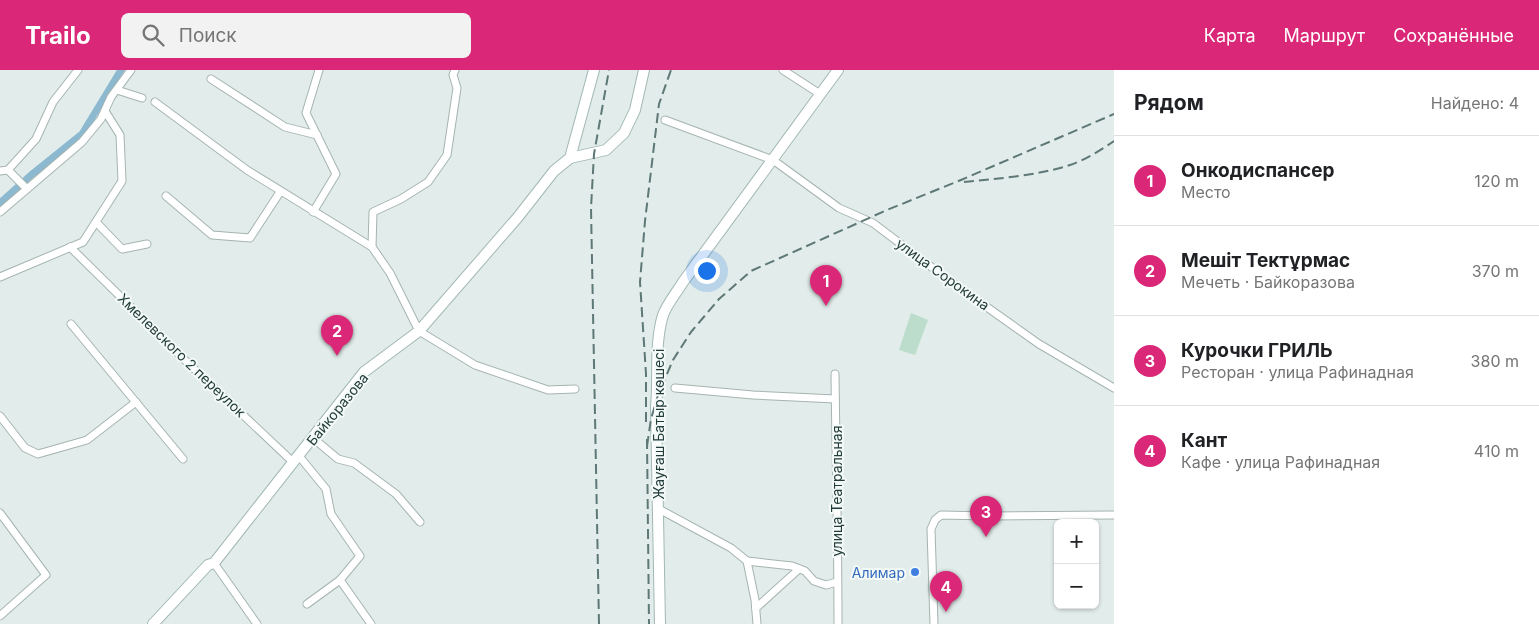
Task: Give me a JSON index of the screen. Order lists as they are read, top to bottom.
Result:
{
  "streets": {
    "street": [
      "улица Сорокина",
      "Хмелевского 2 переулок",
      "Байкоразова",
      "Жауғаш Батыр көшесі",
      "улица Театральная"
    ]
  },
  "crossings": [
    ["улица Сорокина", "Жауғаш Батыр көшесі"],
    ["Хмелевского 2 переулок", "Байкоразова"]
  ],
  "places": ["Алимар"],
  "page": {
    "header": "Trailo",
    "search": "Поиск",
    "nav": ["Карта", "Маршрут", "Сохранённые"],
    "heading": ["Рядом", "Найдено: 4"],
    "list": [
      {
        "mark": "1",
        "name": "Онкодиспансер",
        "note": "Место",
        "value": "120 m"
      },
      {
        "mark": "2",
        "name": "Мешіт Тектұрмас",
        "note": "Мечеть · Байкоразова",
        "value": "370 m"
      },
      {
        "mark": "3",
        "name": "Курочки ГРИЛЬ",
        "note": "Ресторан · улица Рафинадная",
        "value": "380 m"
      },
      {
        "mark": "4",
        "name": "Кант",
        "note": "Кафе · улица Рафинадная",
        "value": "410 m"
      }
    ],
    "pins": [
      "1",
      "2",
      "3",
      "4"
    ],
    "map_buttons": ["+", "−"]
  }
}
